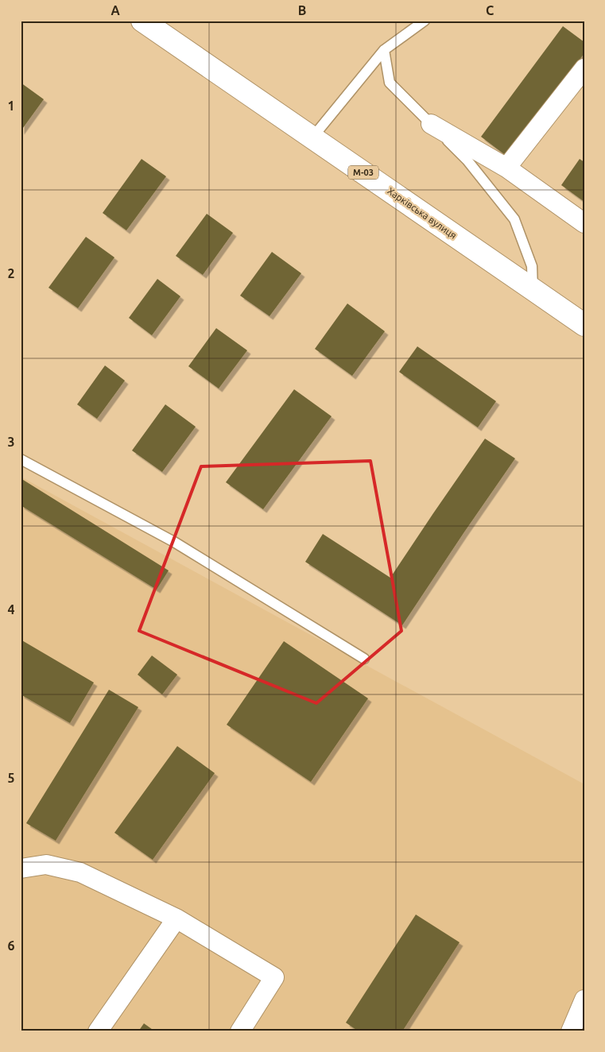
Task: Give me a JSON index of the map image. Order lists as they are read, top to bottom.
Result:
{
  "streets": {
    "highway": ["М-03", "Харківська вулиця"]
  },
  "grid": {
    "columns": ["A", "B", "C"],
    "rows": [
      "1",
      "2",
      "3",
      "4",
      "5",
      "6"
    ]
  }
}
